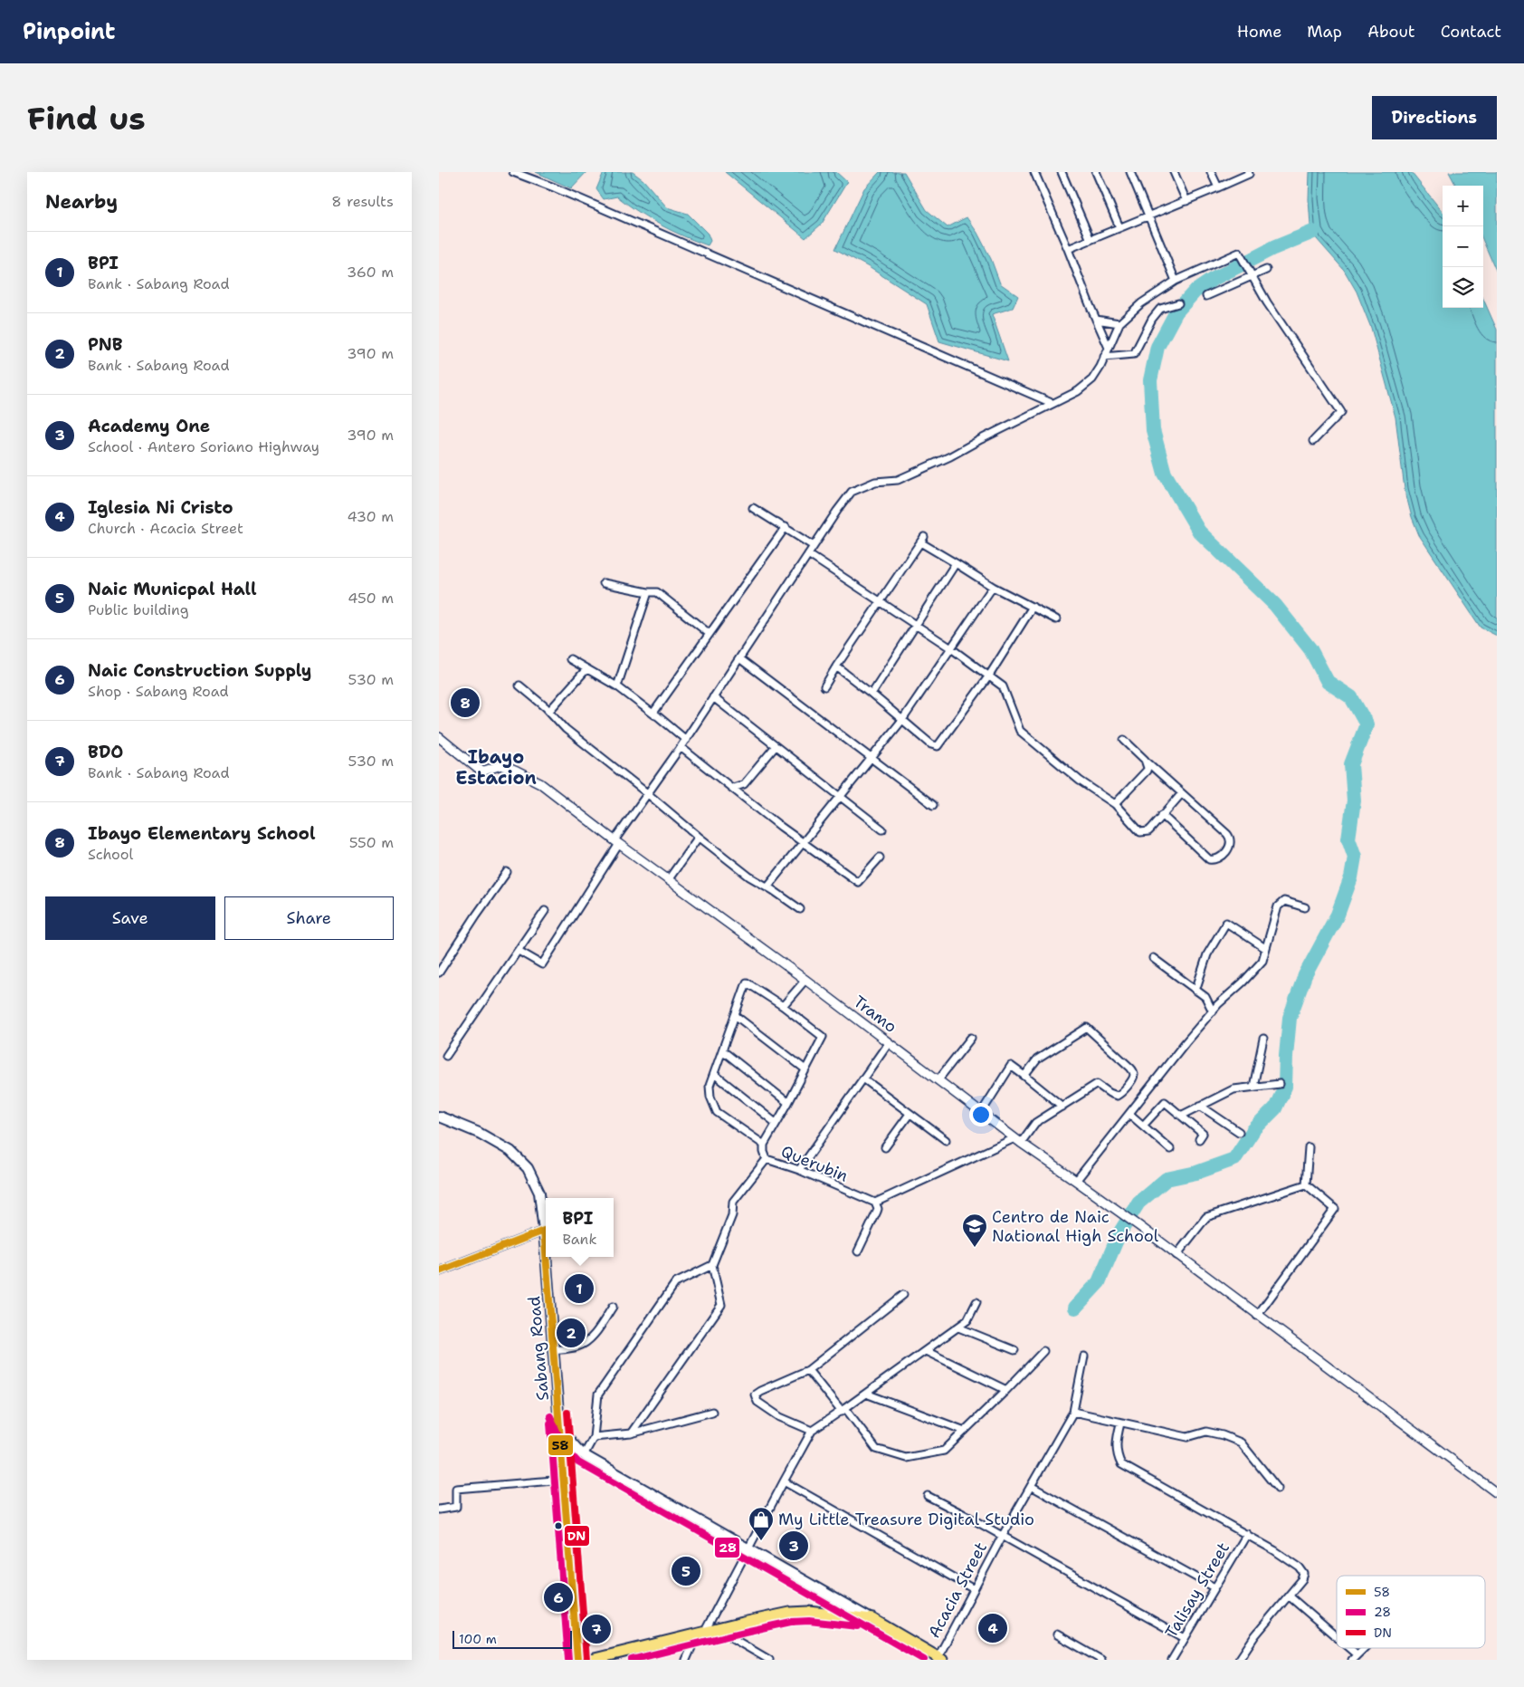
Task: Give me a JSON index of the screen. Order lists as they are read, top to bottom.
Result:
{
  "streets": {
    "main road": ["Sabang Road"],
    "street": [
      "Tramo",
      "Querubin",
      "Acacia Street",
      "Talisay Street"
    ]
  },
  "districts": ["Ibayo Estacion"],
  "places": {
    "school or university": ["Centro de Naic National High School"],
    "shop": ["My Little Treasure Digital Studio"]
  },
  "lines": ["transit line 58", "transit line DN", "transit line 28"],
  "legend": ["58", "28", "DN"],
  "scale_bar": "100 m",
  "page": {
    "header": "Pinpoint",
    "nav": [
      "Home",
      "Map",
      "About",
      "Contact"
    ],
    "buttons": [
      "Directions",
      ["Save", "Share"]
    ],
    "title": "Find us",
    "heading": ["Nearby", "8 results"],
    "map_buttons": ["+", "−"],
    "list": [
      {
        "mark": "1",
        "name": "BPI",
        "note": "Bank · Sabang Road",
        "value": "360 m"
      },
      {
        "mark": "2",
        "name": "PNB",
        "note": "Bank · Sabang Road",
        "value": "390 m"
      },
      {
        "mark": "3",
        "name": "Academy One",
        "note": "School · Antero Soriano Highway",
        "value": "390 m"
      },
      {
        "mark": "4",
        "name": "Iglesia Ni Cristo",
        "note": "Church · Acacia Street",
        "value": "430 m"
      },
      {
        "mark": "5",
        "name": "Naic Municpal Hall",
        "note": "Public building",
        "value": "450 m"
      },
      {
        "mark": "6",
        "name": "Naic Construction Supply",
        "note": "Shop · Sabang Road",
        "value": "530 m"
      },
      {
        "mark": "7",
        "name": "BDO",
        "note": "Bank · Sabang Road",
        "value": "530 m"
      },
      {
        "mark": "8",
        "name": "Ibayo Elementary School",
        "note": "School",
        "value": "550 m"
      }
    ],
    "pins": [
      "8",
      "1",
      "2",
      "3",
      "5",
      "6",
      "4",
      "7"
    ],
    "popup": ["BPI", "Bank"],
    "scale": "100 m"
  }
}
